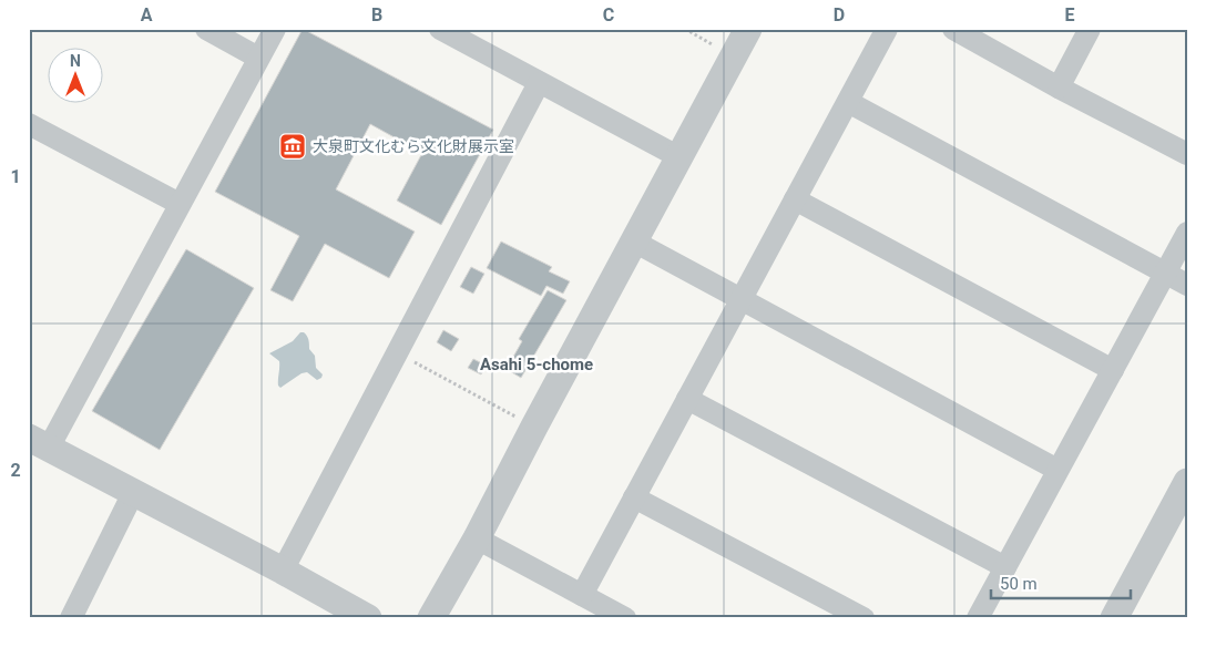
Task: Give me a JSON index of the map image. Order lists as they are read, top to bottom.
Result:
{
  "districts": ["Asahi 5-chome"],
  "places": {
    "museum": ["大泉町文化むら文化財展示室"]
  },
  "scale_bar": "50 m",
  "north": "top",
  "grid": {
    "columns": [
      "A",
      "B",
      "C",
      "D",
      "E"
    ],
    "rows": ["1", "2"]
  }
}
